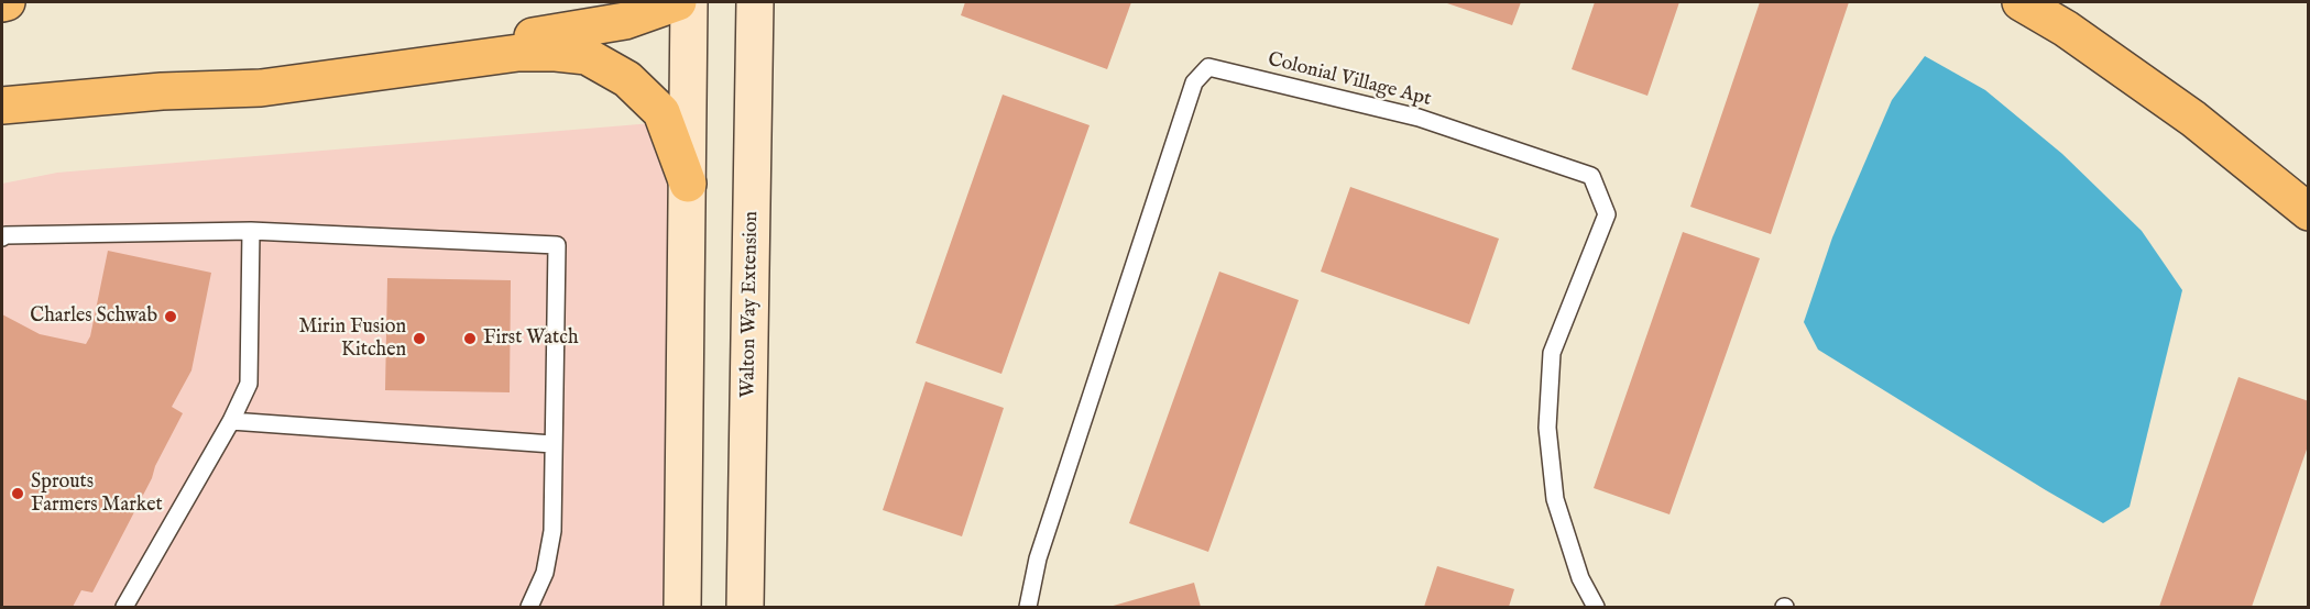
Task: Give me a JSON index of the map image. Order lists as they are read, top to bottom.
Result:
{
  "streets": {
    "main road": ["Walton Way Extension"],
    "lane": ["Colonial Village Apt"]
  },
  "places": [
    "Charles Schwab",
    "Mirin Fusion Kitchen",
    "First Watch",
    "Sprouts Farmers Market"
  ]
}
